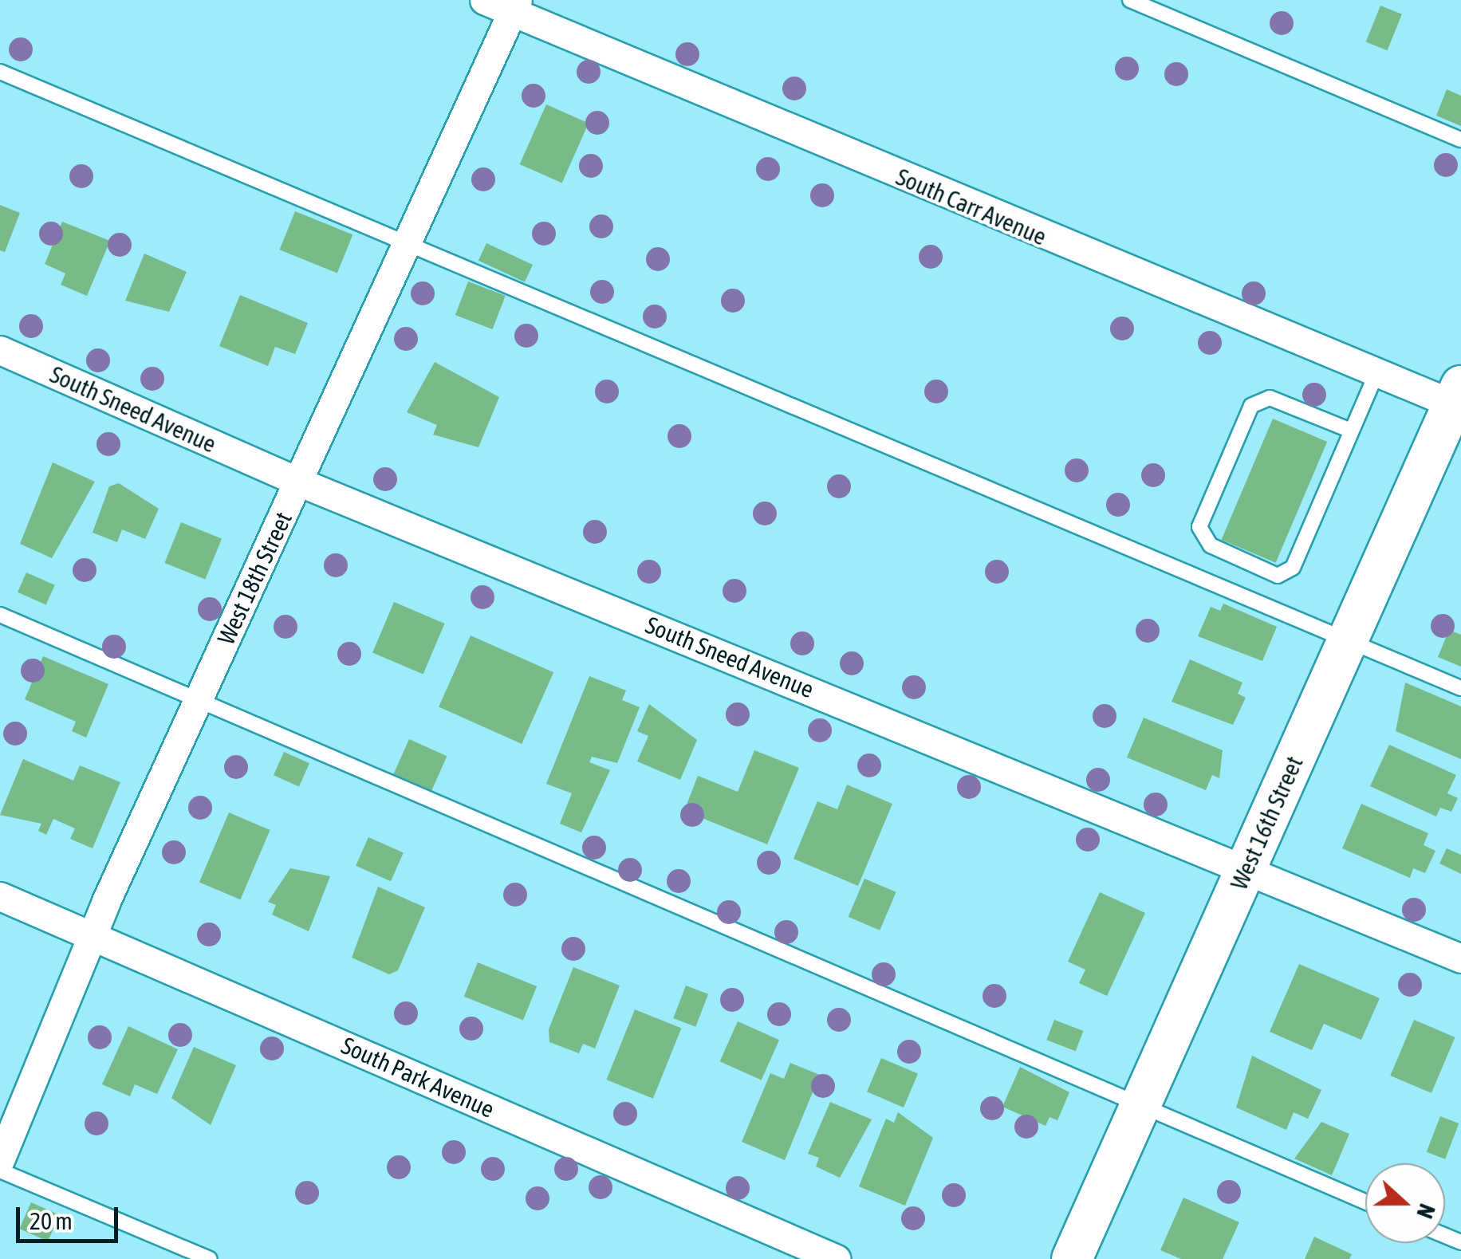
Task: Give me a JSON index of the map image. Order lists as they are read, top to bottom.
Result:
{
  "streets": {
    "main road": ["West 16th Street"],
    "street": [
      "South Carr Avenue",
      "South Sneed Avenue",
      "West 18th Street",
      "South Park Avenue"
    ]
  },
  "crossings": [
    ["South Carr Avenue", "West 18th Street"],
    ["South Carr Avenue", "West 16th Street"],
    ["South Sneed Avenue", "West 18th Street"],
    ["South Sneed Avenue", "West 16th Street"],
    ["West 18th Street", "South Park Avenue"]
  ],
  "scale_bar": "20 m",
  "north": "right"
}
